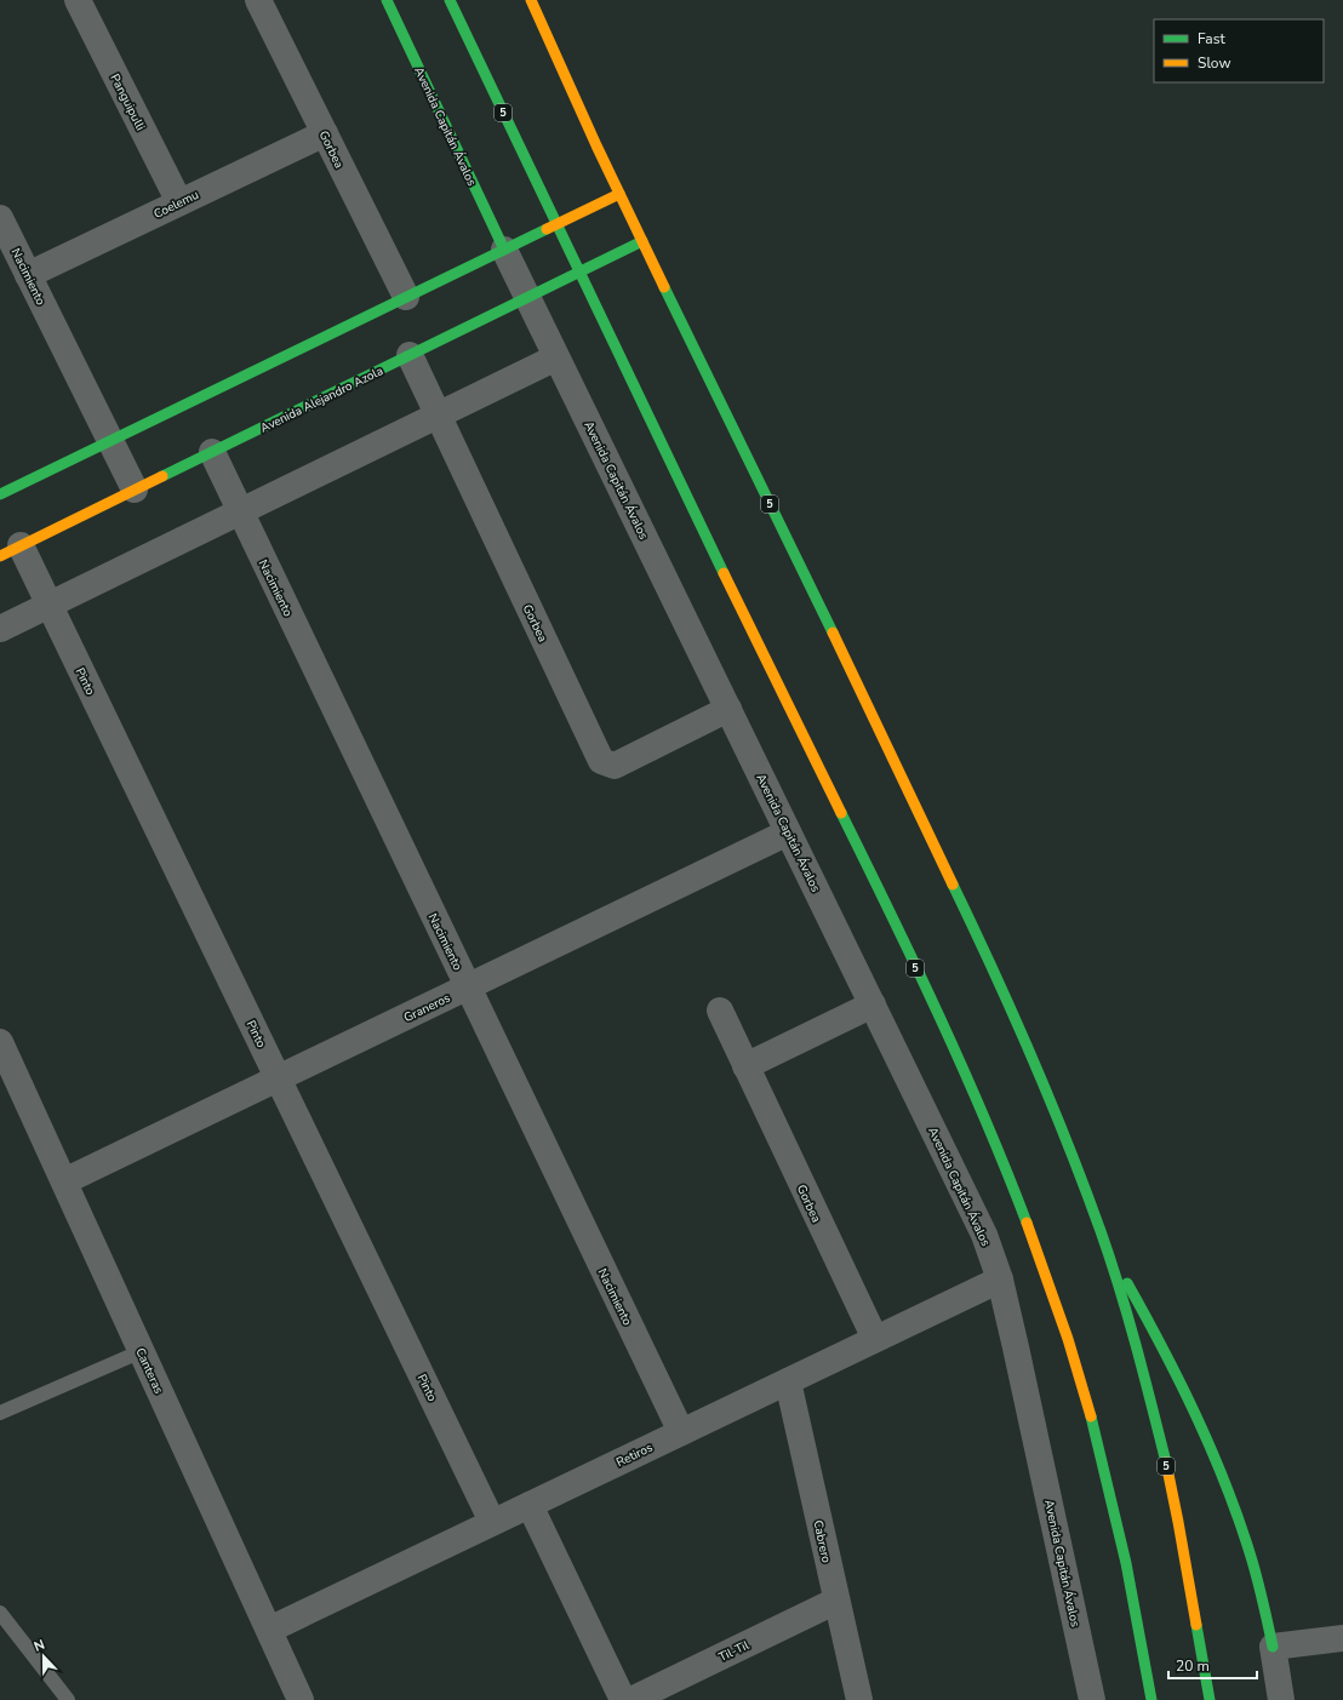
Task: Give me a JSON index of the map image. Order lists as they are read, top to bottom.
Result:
{
  "streets": {
    "main road": ["5", "Avenida Capitán Ávalos", "Avenida Alejandro Azola"],
    "street": [
      "Panguipulli",
      "Gorbea",
      "Coelemu",
      "Nacimiento",
      "Pinto",
      "Graneros",
      "Canteras",
      "Retiros",
      "Cabrero",
      "Til-Til"
    ]
  },
  "crossings": [
    ["Panguipulli", "Coelemu"],
    ["5", "Avenida Alejandro Azola"],
    ["Avenida Capitán Ávalos", "Gorbea"],
    ["Avenida Capitán Ávalos", "Avenida Alejandro Azola"],
    ["Avenida Capitán Ávalos", "Graneros"],
    ["Avenida Capitán Ávalos", "Retiros"],
    ["Gorbea", "Coelemu"],
    ["Gorbea", "Avenida Alejandro Azola"],
    ["Gorbea", "Retiros"],
    ["Coelemu", "Nacimiento"],
    ["Nacimiento", "Avenida Alejandro Azola"],
    ["Nacimiento", "Graneros"],
    ["Nacimiento", "Retiros"],
    ["Avenida Alejandro Azola", "Pinto"],
    ["Pinto", "Graneros"],
    ["Pinto", "Retiros"],
    ["Graneros", "Canteras"],
    ["Canteras", "Retiros"],
    ["Retiros", "Cabrero"],
    ["Cabrero", "Til-Til"]
  ],
  "legend": ["Fast", "Slow"],
  "scale_bar": "20 m",
  "north": "top"
}
